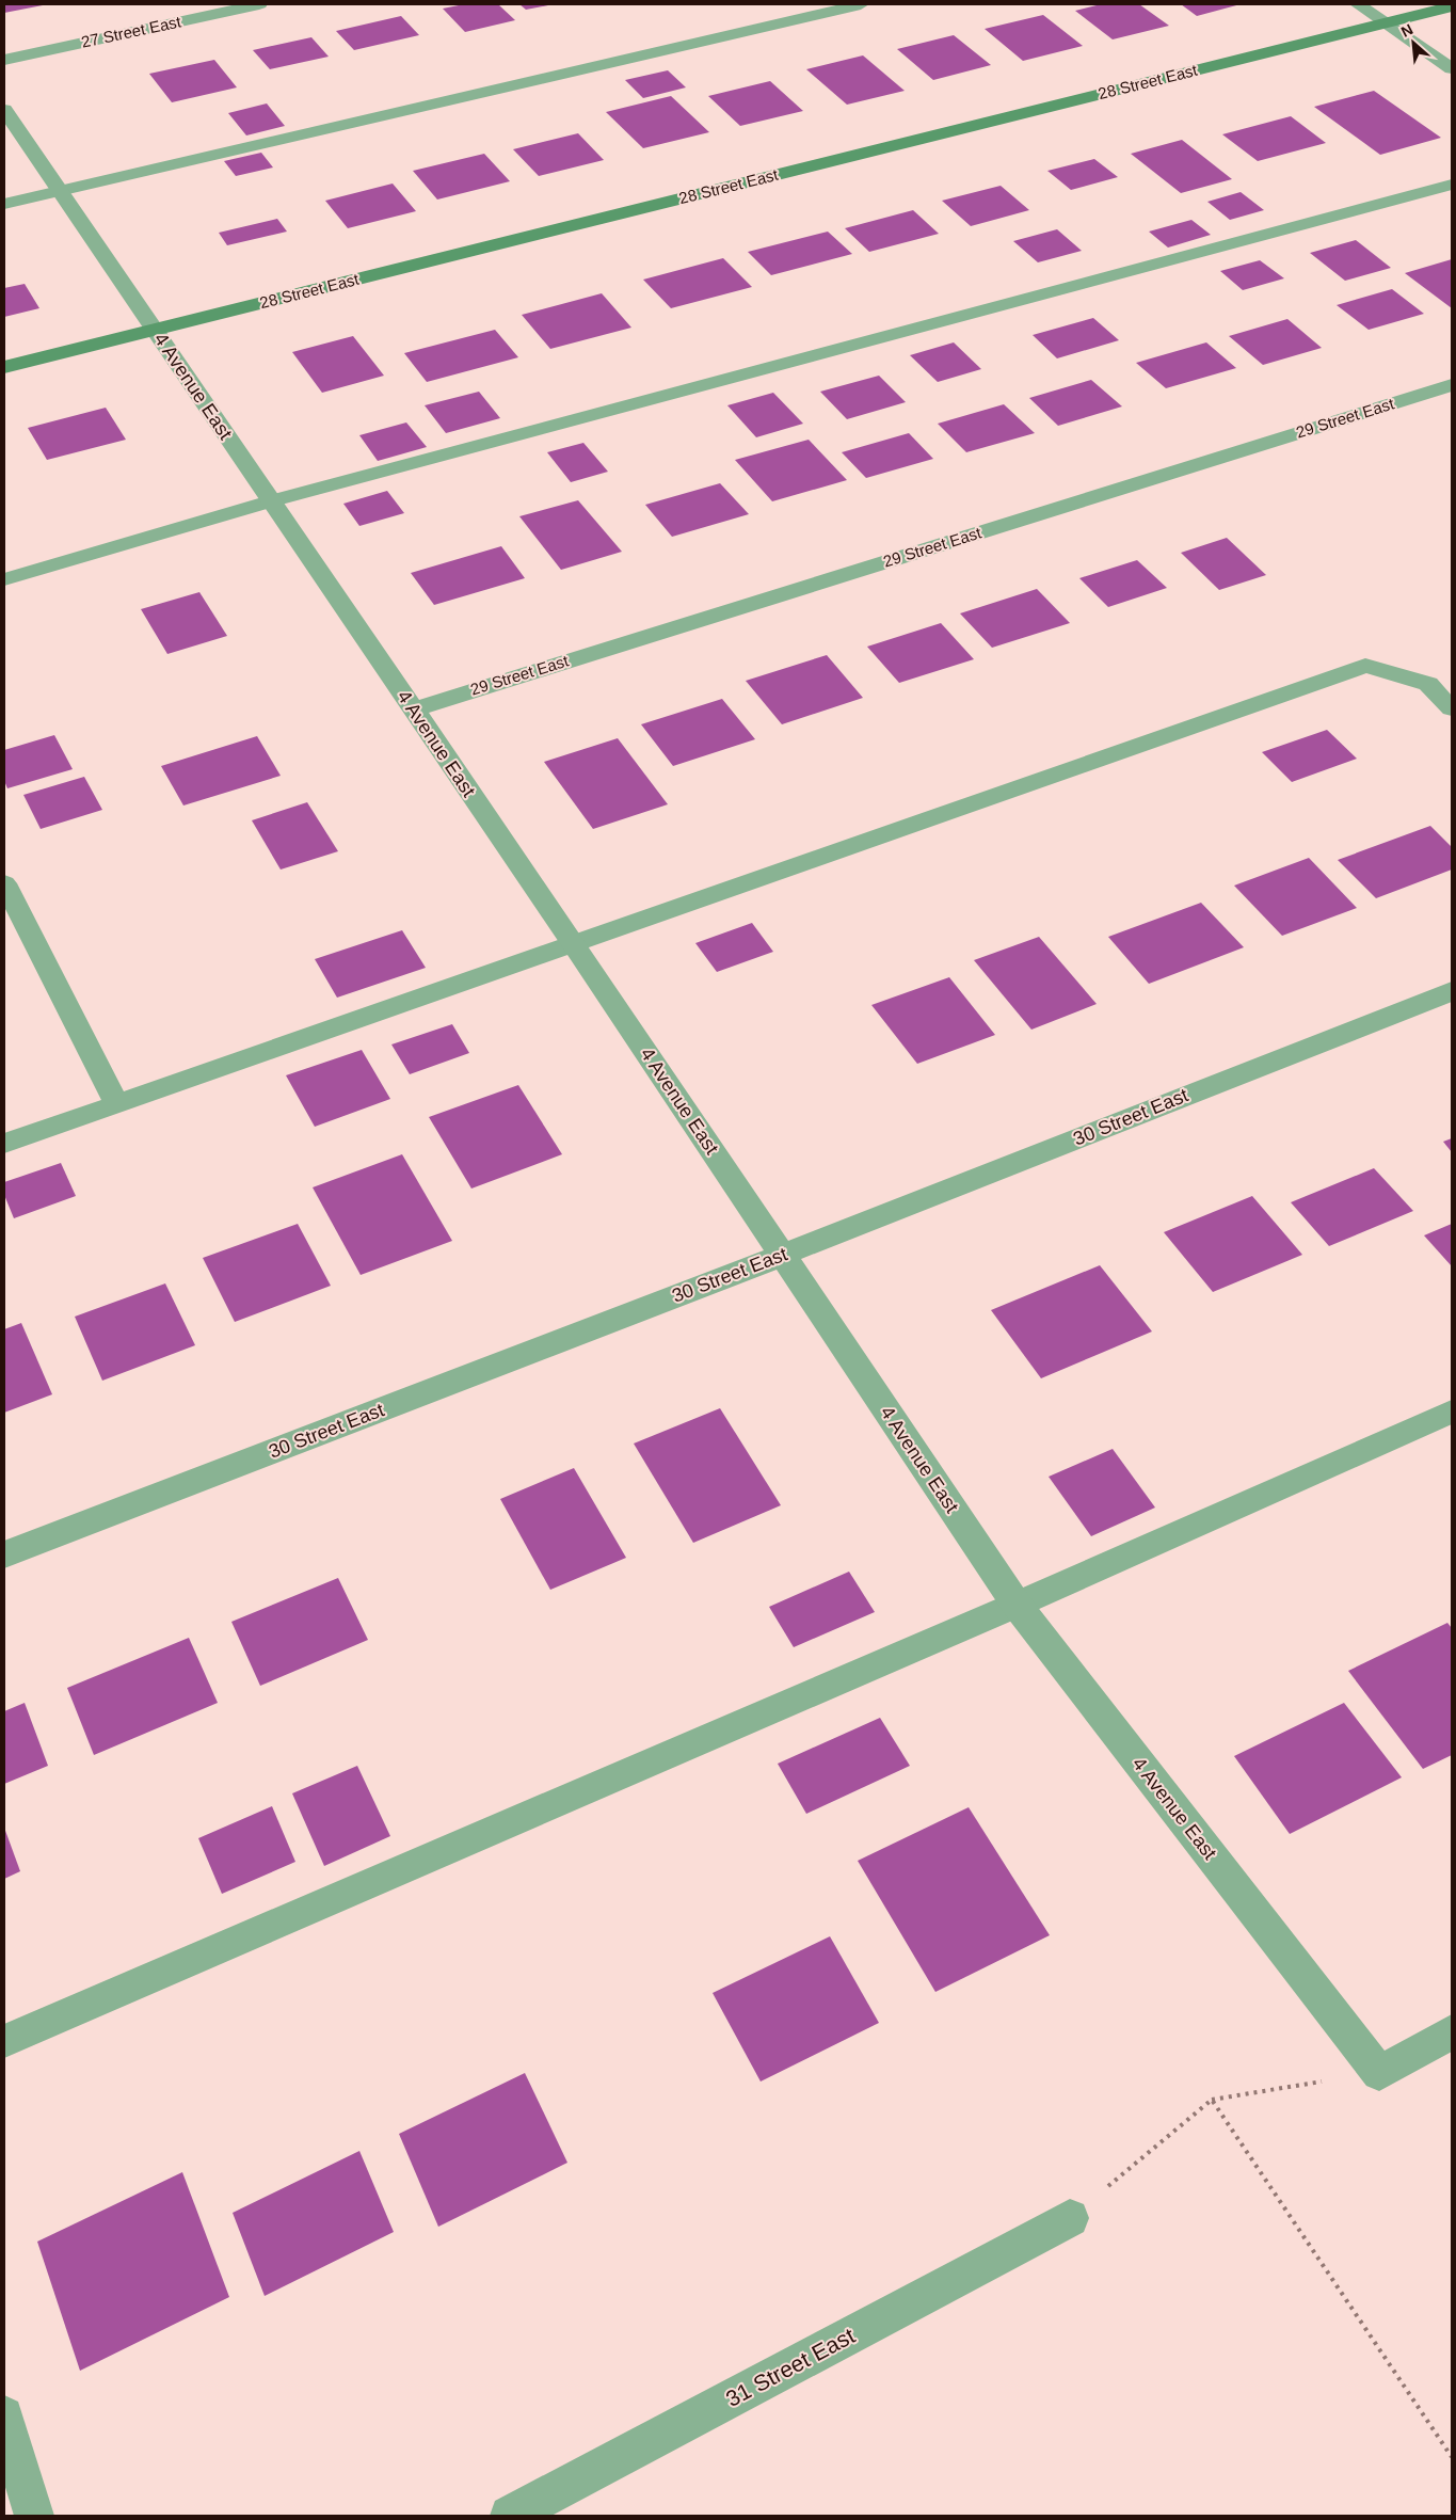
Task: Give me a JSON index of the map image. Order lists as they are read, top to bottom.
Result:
{
  "streets": {
    "street": [
      "27 Street East",
      "28 Street East",
      "4 Avenue East",
      "29 Street East",
      "30 Street East",
      "31 Street East"
    ]
  },
  "crossings": [
    ["28 Street East", "4 Avenue East"],
    ["4 Avenue East", "29 Street East"],
    ["4 Avenue East", "30 Street East"]
  ],
  "north": "top left"
}
